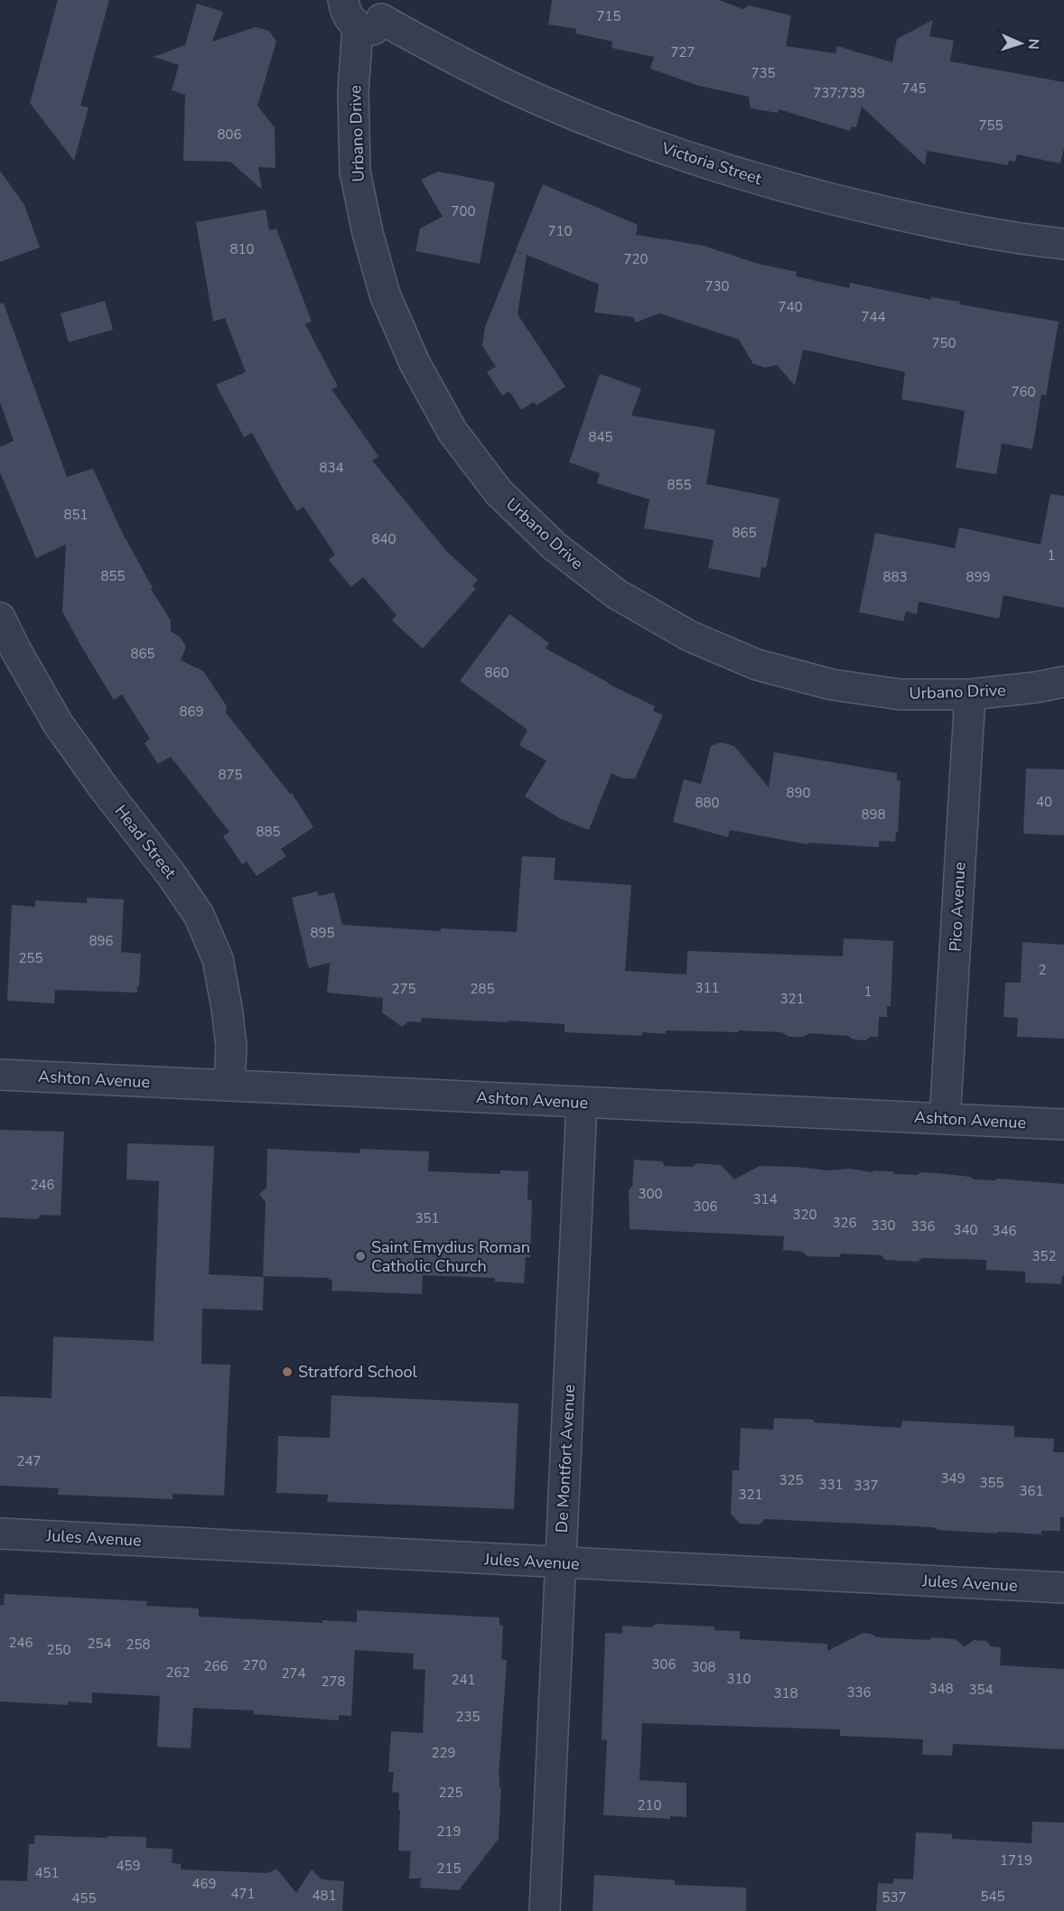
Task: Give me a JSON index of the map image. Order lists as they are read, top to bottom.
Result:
{
  "streets": {
    "street": [
      "Urbano Drive",
      "Victoria Street",
      "Head Street",
      "Pico Avenue",
      "Ashton Avenue",
      "De Montfort Avenue",
      "Jules Avenue"
    ]
  },
  "crossings": [
    ["Urbano Drive", "Victoria Street"],
    ["Urbano Drive", "Pico Avenue"],
    ["Head Street", "Ashton Avenue"],
    ["Pico Avenue", "Ashton Avenue"],
    ["Ashton Avenue", "De Montfort Avenue"],
    ["De Montfort Avenue", "Jules Avenue"]
  ],
  "places": ["Saint Emydius Roman Catholic Church", "Stratford School"],
  "house_numbers": [
    "715",
    "727",
    "735",
    "745",
    "737;739",
    "755",
    "806",
    "700",
    "710",
    "810",
    "720",
    "730",
    "740",
    "744",
    "750",
    "760",
    "845",
    "834",
    "855",
    "851",
    "865",
    "840",
    "1",
    "855",
    "883",
    "899",
    "865",
    "860",
    "869",
    "875",
    "890",
    "40",
    "880",
    "898",
    "885",
    "895",
    "896",
    "255",
    "2",
    "311",
    "275",
    "285",
    "1",
    "321",
    "246",
    "300",
    "314",
    "306",
    "320",
    "351",
    "326",
    "330",
    "336",
    "340",
    "346",
    "352",
    "247",
    "349",
    "325",
    "355",
    "331",
    "337",
    "361",
    "321",
    "246",
    "254",
    "258",
    "250",
    "306",
    "270",
    "266",
    "308",
    "262",
    "274",
    "310",
    "241",
    "278",
    "348",
    "354",
    "336",
    "318",
    "235",
    "229",
    "225",
    "210",
    "219",
    "1719",
    "459",
    "215",
    "451",
    "469",
    "471",
    "481",
    "545",
    "537",
    "455"
  ],
  "north": "right"
}
